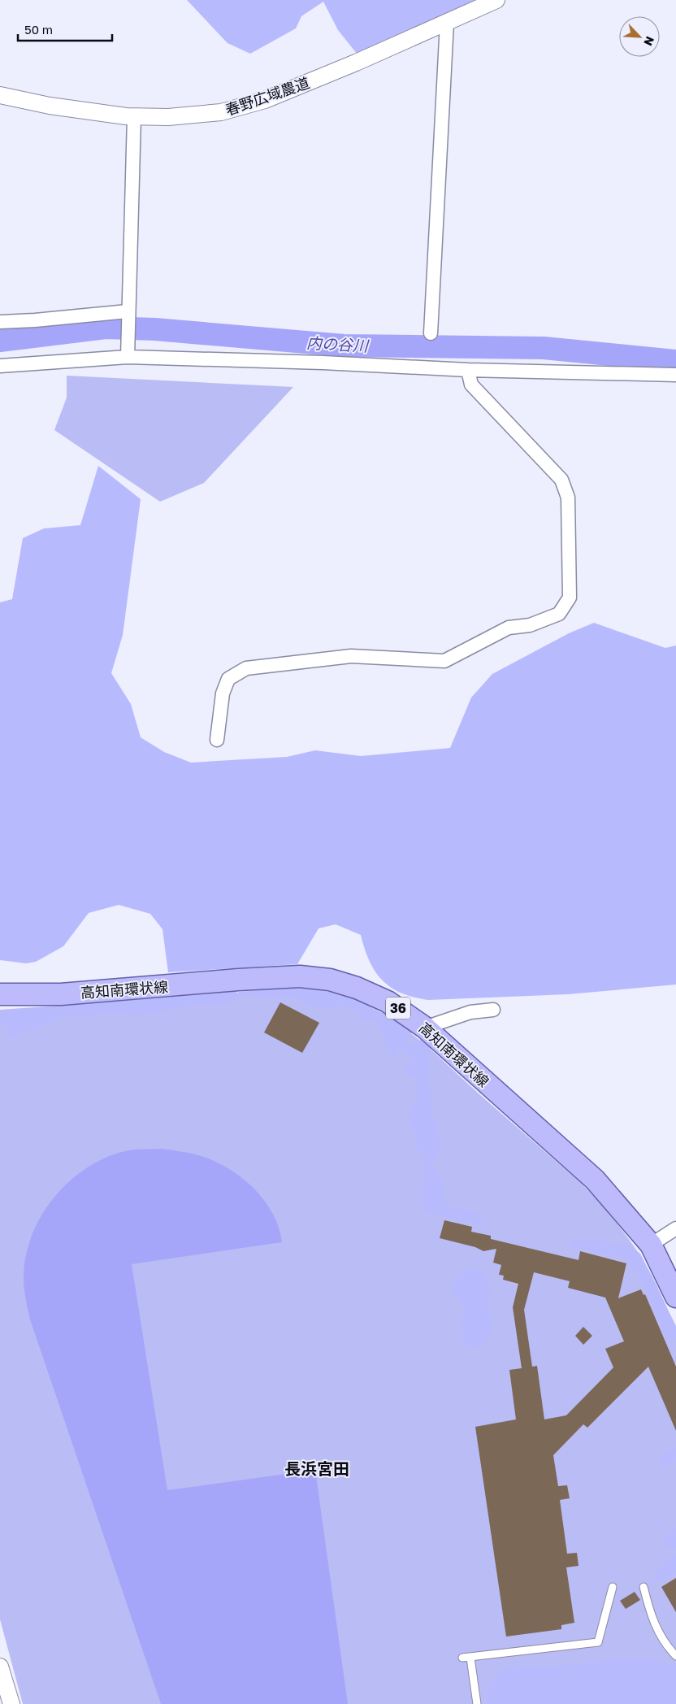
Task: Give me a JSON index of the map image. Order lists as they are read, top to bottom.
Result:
{
  "streets": {
    "main road": ["高知南環状線", "36"],
    "street": ["春野広域農道"]
  },
  "districts": ["長浜宮田"],
  "water": ["内の谷川"],
  "scale_bar": "50 m",
  "north": "bottom right"
}
